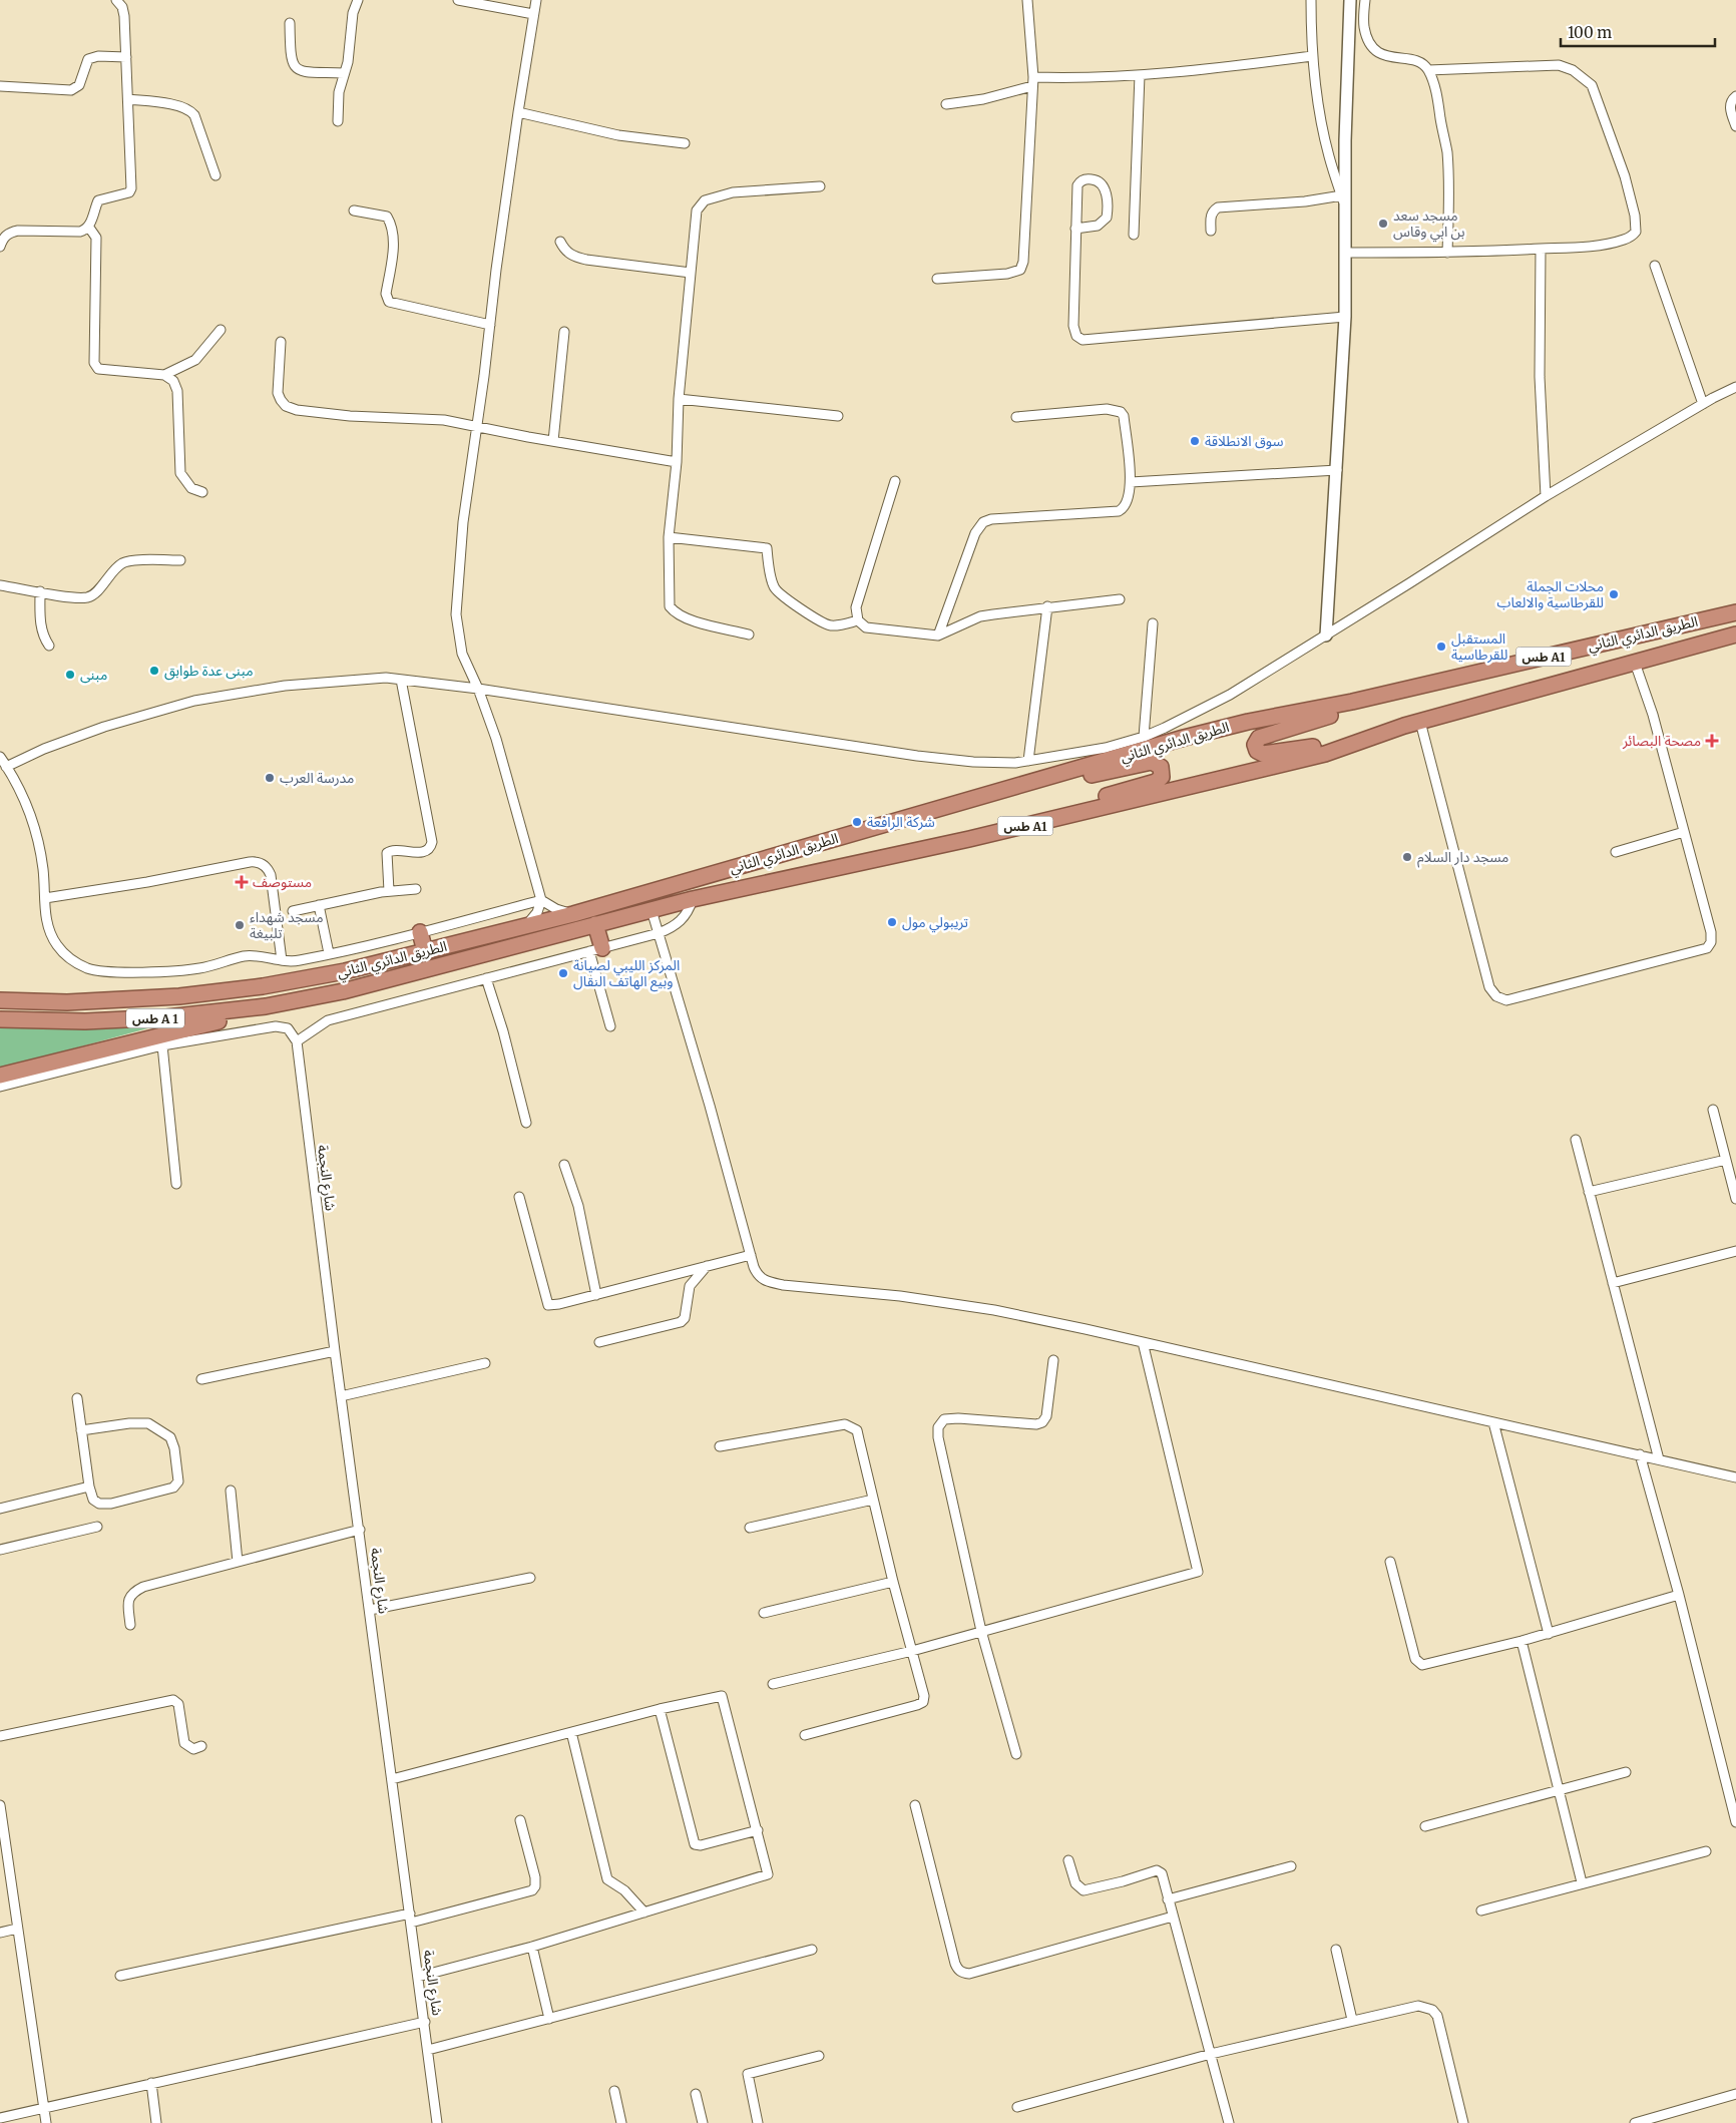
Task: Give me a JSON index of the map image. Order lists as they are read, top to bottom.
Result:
{
  "streets": {
    "highway": ["الطريق الدائري الثاني", "طس A1", "طس A 1"],
    "street": ["شارع النجمة"]
  },
  "places": {
    "other": [
      "مسجد سعد بن ابي وقاس",
      "سوق الانطلاقة",
      "محلات الجملة للقرطاسية والالعاب",
      "المستقبل للقرطاسية",
      "مبنى عدة طوابق",
      "مبنى",
      "مدرسة العرب",
      "شركة الرافعة",
      "مسجد دار السلام",
      "تريبولي مول",
      "مسجد شهداء تلبيغة",
      "المركز الليبي لصيانة وبيع الهاتف النقال"
    ],
    "health": ["مصحة البصائر", "مستوصف"]
  },
  "scale_bar": "100 m"
}
